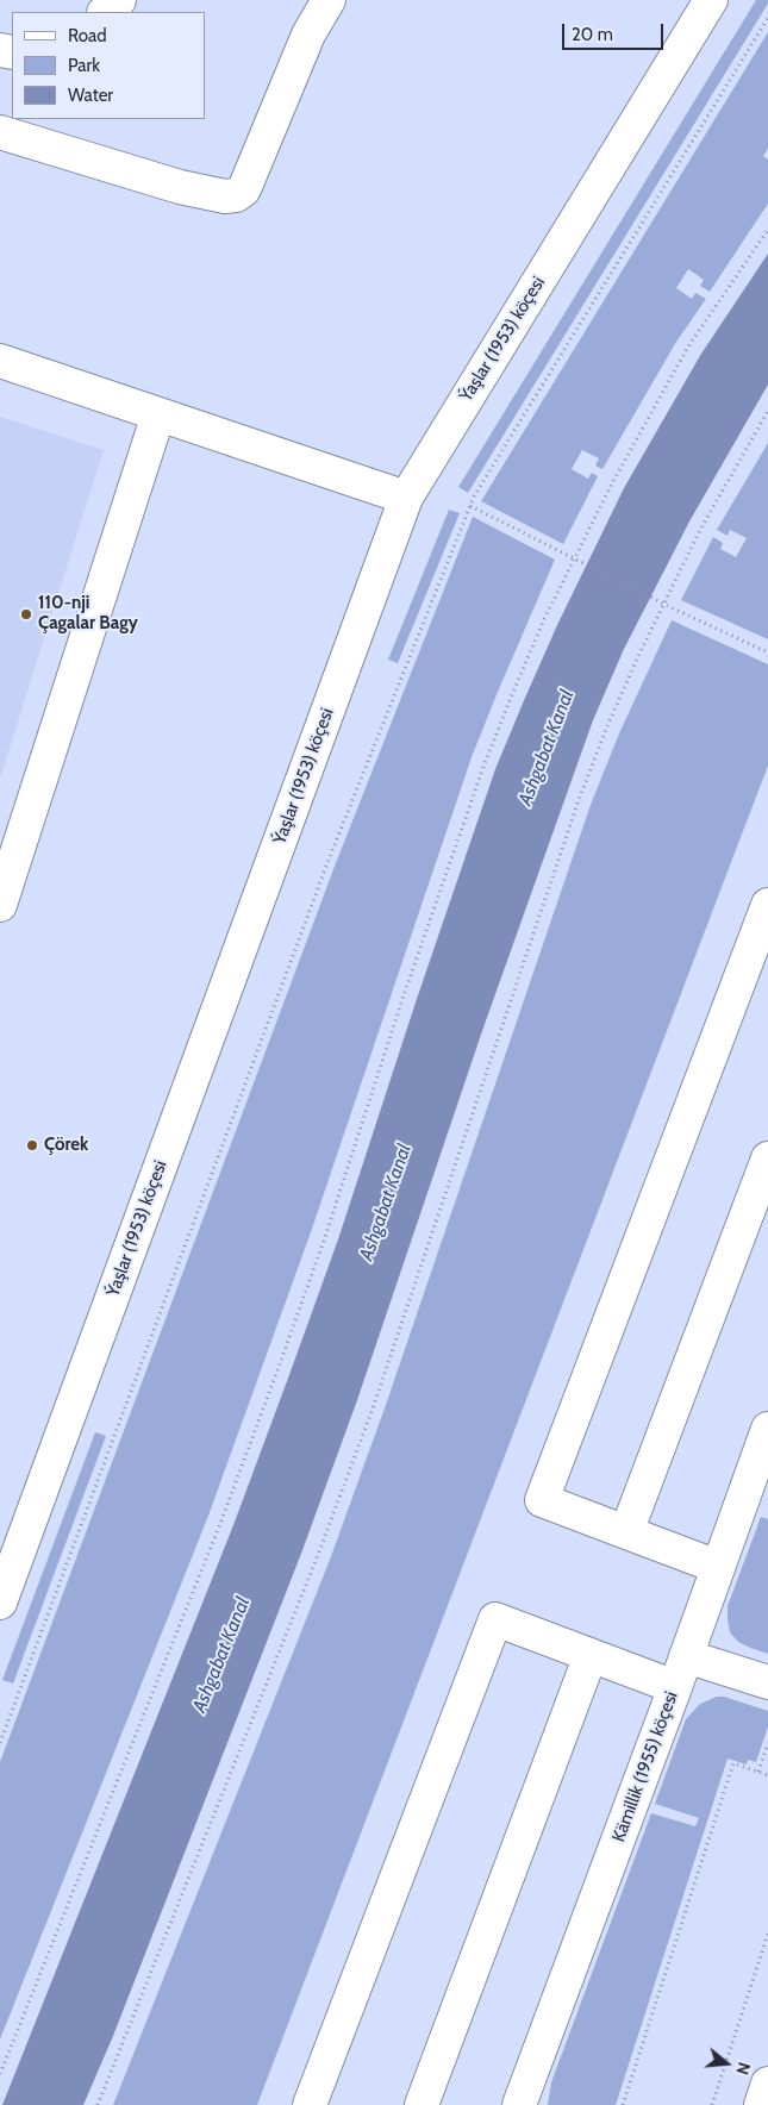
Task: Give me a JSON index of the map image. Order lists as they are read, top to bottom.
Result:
{
  "streets": {
    "street": ["Ýaşlar (1953) köçesi", "Kämillik (1955) köçesi"]
  },
  "water": ["Ashgabat Kanal"],
  "places": ["110-nji Çagalar Bagy", "Çörek"],
  "legend": ["Road", "Park", "Water"],
  "scale_bar": "20 m",
  "north": "right"
}
